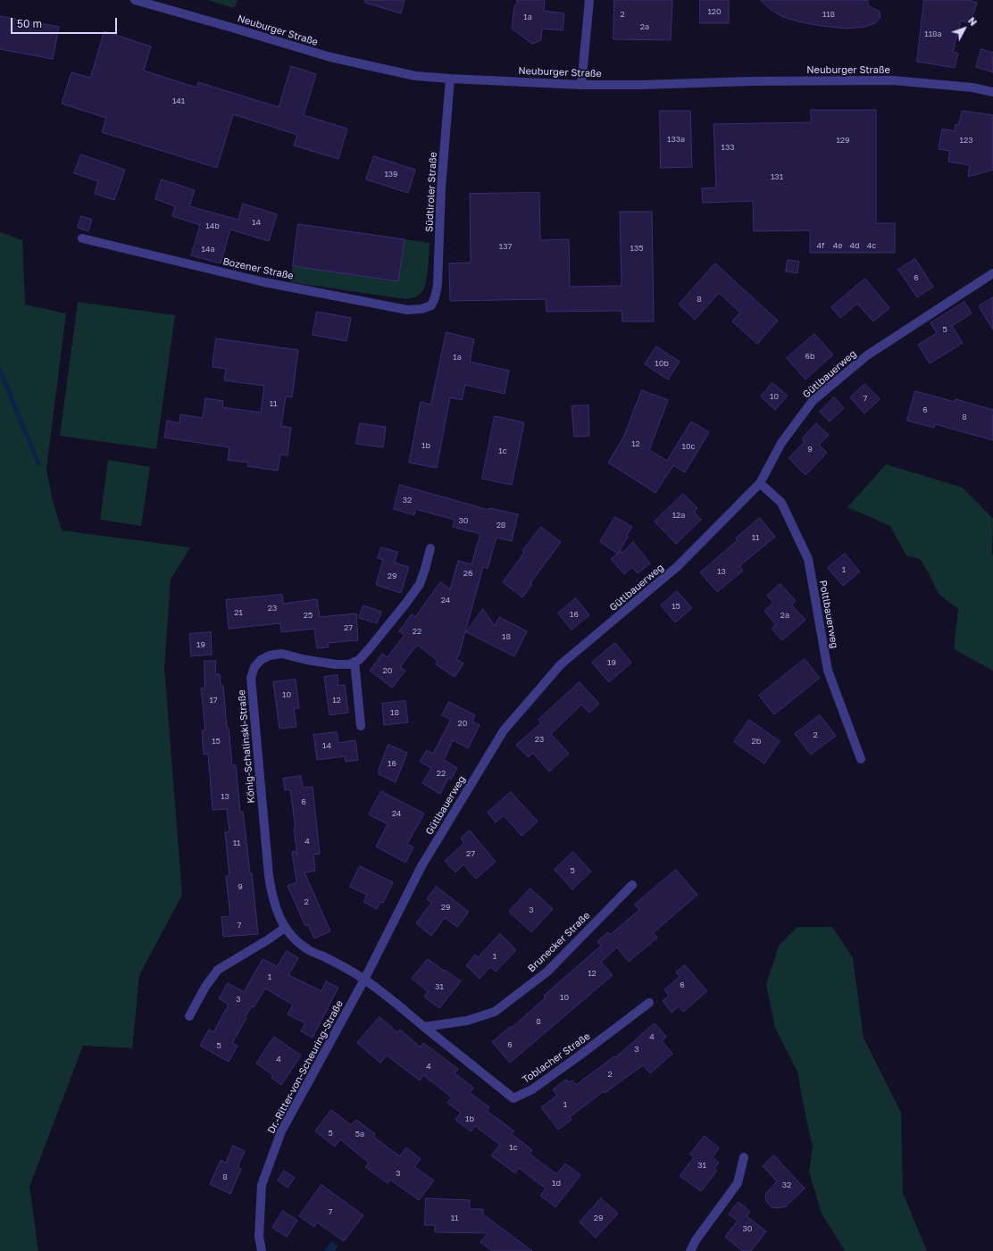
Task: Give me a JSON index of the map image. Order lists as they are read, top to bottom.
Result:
{
  "streets": {
    "street": [
      "Neuburger Straße",
      "Südtiroler Straße",
      "Bozener Straße",
      "Gütlbauerweg",
      "Poltlbauerweg",
      "König-Schalinski-Straße",
      "Brunecker Straße",
      "Toblacher Straße",
      "Dr.-Ritter-von-Scheuring-Straße"
    ]
  },
  "crossings": [
    ["Neuburger Straße", "Südtiroler Straße"],
    ["Südtiroler Straße", "Bozener Straße"],
    ["Gütlbauerweg", "Poltlbauerweg"],
    ["Gütlbauerweg", "König-Schalinski-Straße"],
    ["Gütlbauerweg", "Dr.-Ritter-von-Scheuring-Straße"],
    ["König-Schalinski-Straße", "Dr.-Ritter-von-Scheuring-Straße"],
    ["Brunecker Straße", "Toblacher Straße"]
  ],
  "house_numbers": [
    "120",
    "2",
    "118",
    "1a",
    "2a",
    "118a",
    "141",
    "133a",
    "129",
    "123",
    "133",
    "139",
    "131",
    "14",
    "14b",
    "4f",
    "4e",
    "4d",
    "4c",
    "137",
    "135",
    "14a",
    "6",
    "8",
    "5",
    "6b",
    "1a",
    "10b",
    "10",
    "7",
    "11",
    "6",
    "8",
    "12",
    "1b",
    "10c",
    "9",
    "1c",
    "32",
    "12a",
    "30",
    "28",
    "11",
    "1",
    "13",
    "26",
    "29",
    "24",
    "15",
    "23",
    "21",
    "16",
    "25",
    "2a",
    "27",
    "22",
    "18",
    "19",
    "19",
    "20",
    "10",
    "17",
    "12",
    "18",
    "20",
    "2",
    "23",
    "15",
    "2b",
    "14",
    "16",
    "22",
    "13",
    "6",
    "24",
    "4",
    "11",
    "27",
    "5",
    "9",
    "2",
    "29",
    "3",
    "7",
    "1",
    "12",
    "1",
    "6",
    "31",
    "10",
    "3",
    "8",
    "4",
    "6",
    "5",
    "3",
    "4",
    "4",
    "2",
    "1",
    "1b",
    "5",
    "5a",
    "1c",
    "31",
    "3",
    "8",
    "1d",
    "32",
    "7",
    "11",
    "29",
    "30"
  ],
  "scale_bar": "50 m",
  "north": "top right"
}
